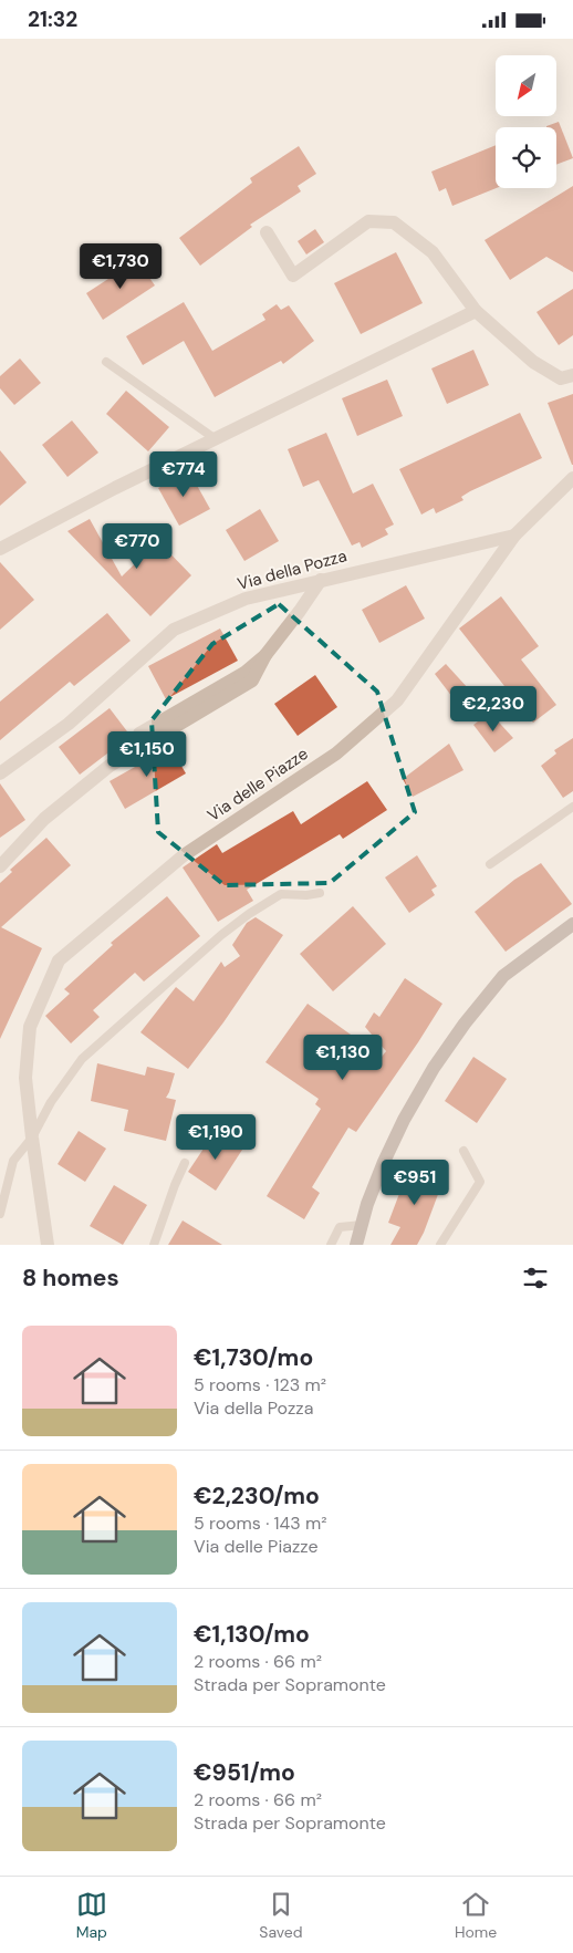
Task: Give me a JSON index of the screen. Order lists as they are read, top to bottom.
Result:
{
  "streets": {
    "street": ["Via della Pozza", "Via delle Piazze"]
  },
  "crossings": [
    ["Via della Pozza", "Via delle Piazze"]
  ],
  "north": "bottom left",
  "page": {
    "status": "21:32",
    "price": [
      "€1,730",
      "€774",
      "€770",
      "€2,230",
      "€1,150",
      "€1,130",
      "€1,190",
      "€951"
    ],
    "heading": "8 homes",
    "list": [
      {
        "name": "€1,730/mo",
        "note": "5 rooms · 123 m² · Via della Pozza"
      },
      {
        "name": "€2,230/mo",
        "note": "5 rooms · 143 m² · Via delle Piazze"
      },
      {
        "name": "€1,130/mo",
        "note": "2 rooms · 66 m² · Strada per Sopramonte"
      },
      {
        "name": "€951/mo",
        "note": "2 rooms · 66 m² · Strada per Sopramonte"
      }
    ],
    "tabs": ["Map", "Saved", "Home"]
  }
}
